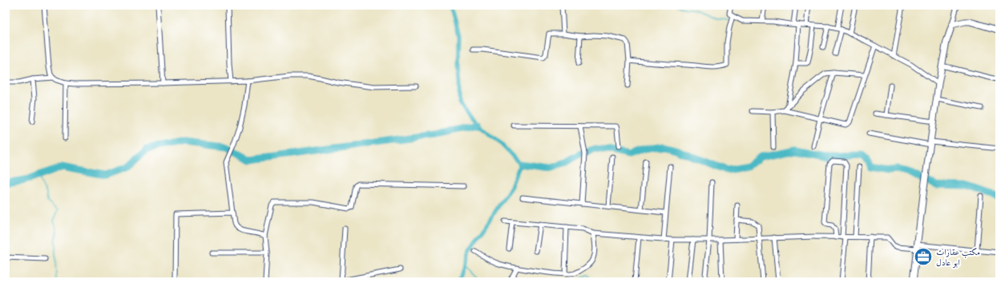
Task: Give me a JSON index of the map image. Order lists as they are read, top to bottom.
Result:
{
  "places": {
    "office": ["مكتب عقارات ابو عادل"]
  }
}
